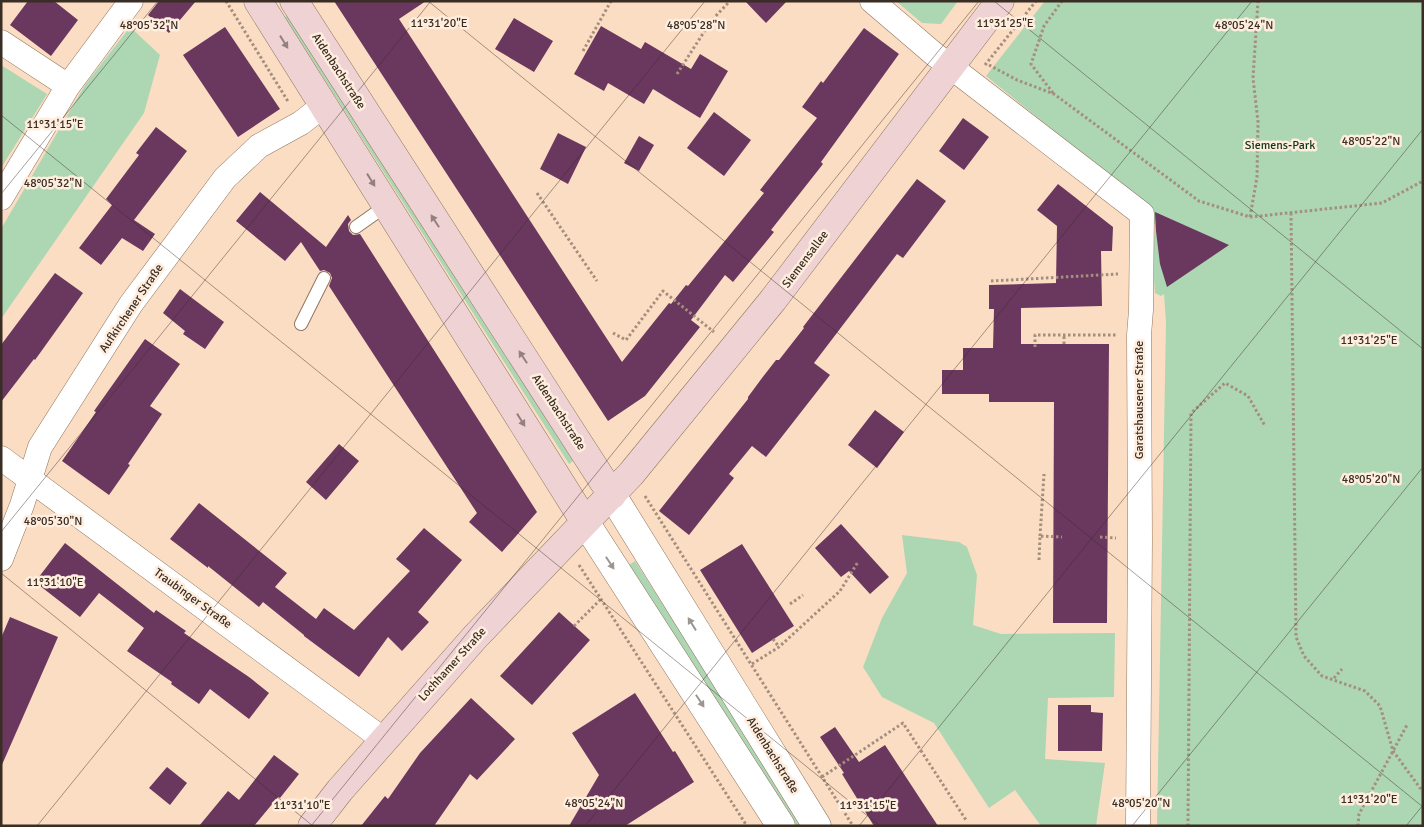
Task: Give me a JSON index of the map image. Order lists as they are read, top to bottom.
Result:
{
  "streets": {
    "main road": ["Aidenbachstraße", "Siemensallee", "Lochhamer Straße"],
    "street": ["Aufkirchener Straße", "Garatshausener Straße", "Traubinger Straße"]
  },
  "crossings": [
    ["Aidenbachstraße", "Siemensallee"],
    ["Aidenbachstraße", "Aufkirchener Straße"],
    ["Aidenbachstraße", "Lochhamer Straße"],
    ["Siemensallee", "Garatshausener Straße"],
    ["Siemensallee", "Lochhamer Straße"],
    ["Aufkirchener Straße", "Traubinger Straße"],
    ["Traubinger Straße", "Lochhamer Straße"]
  ],
  "parks": ["Siemens-Park"],
  "coordinates": [
    "11°31'20\"E",
    "11°31'25\"E",
    "48°05'32\"N",
    "48°05'28\"N",
    "48°05'24\"N",
    "11°31'15\"E",
    "48°05'22\"N",
    "48°05'20\"N",
    "48°05'30\"N",
    "11°31'10\"E"
  ]
}
